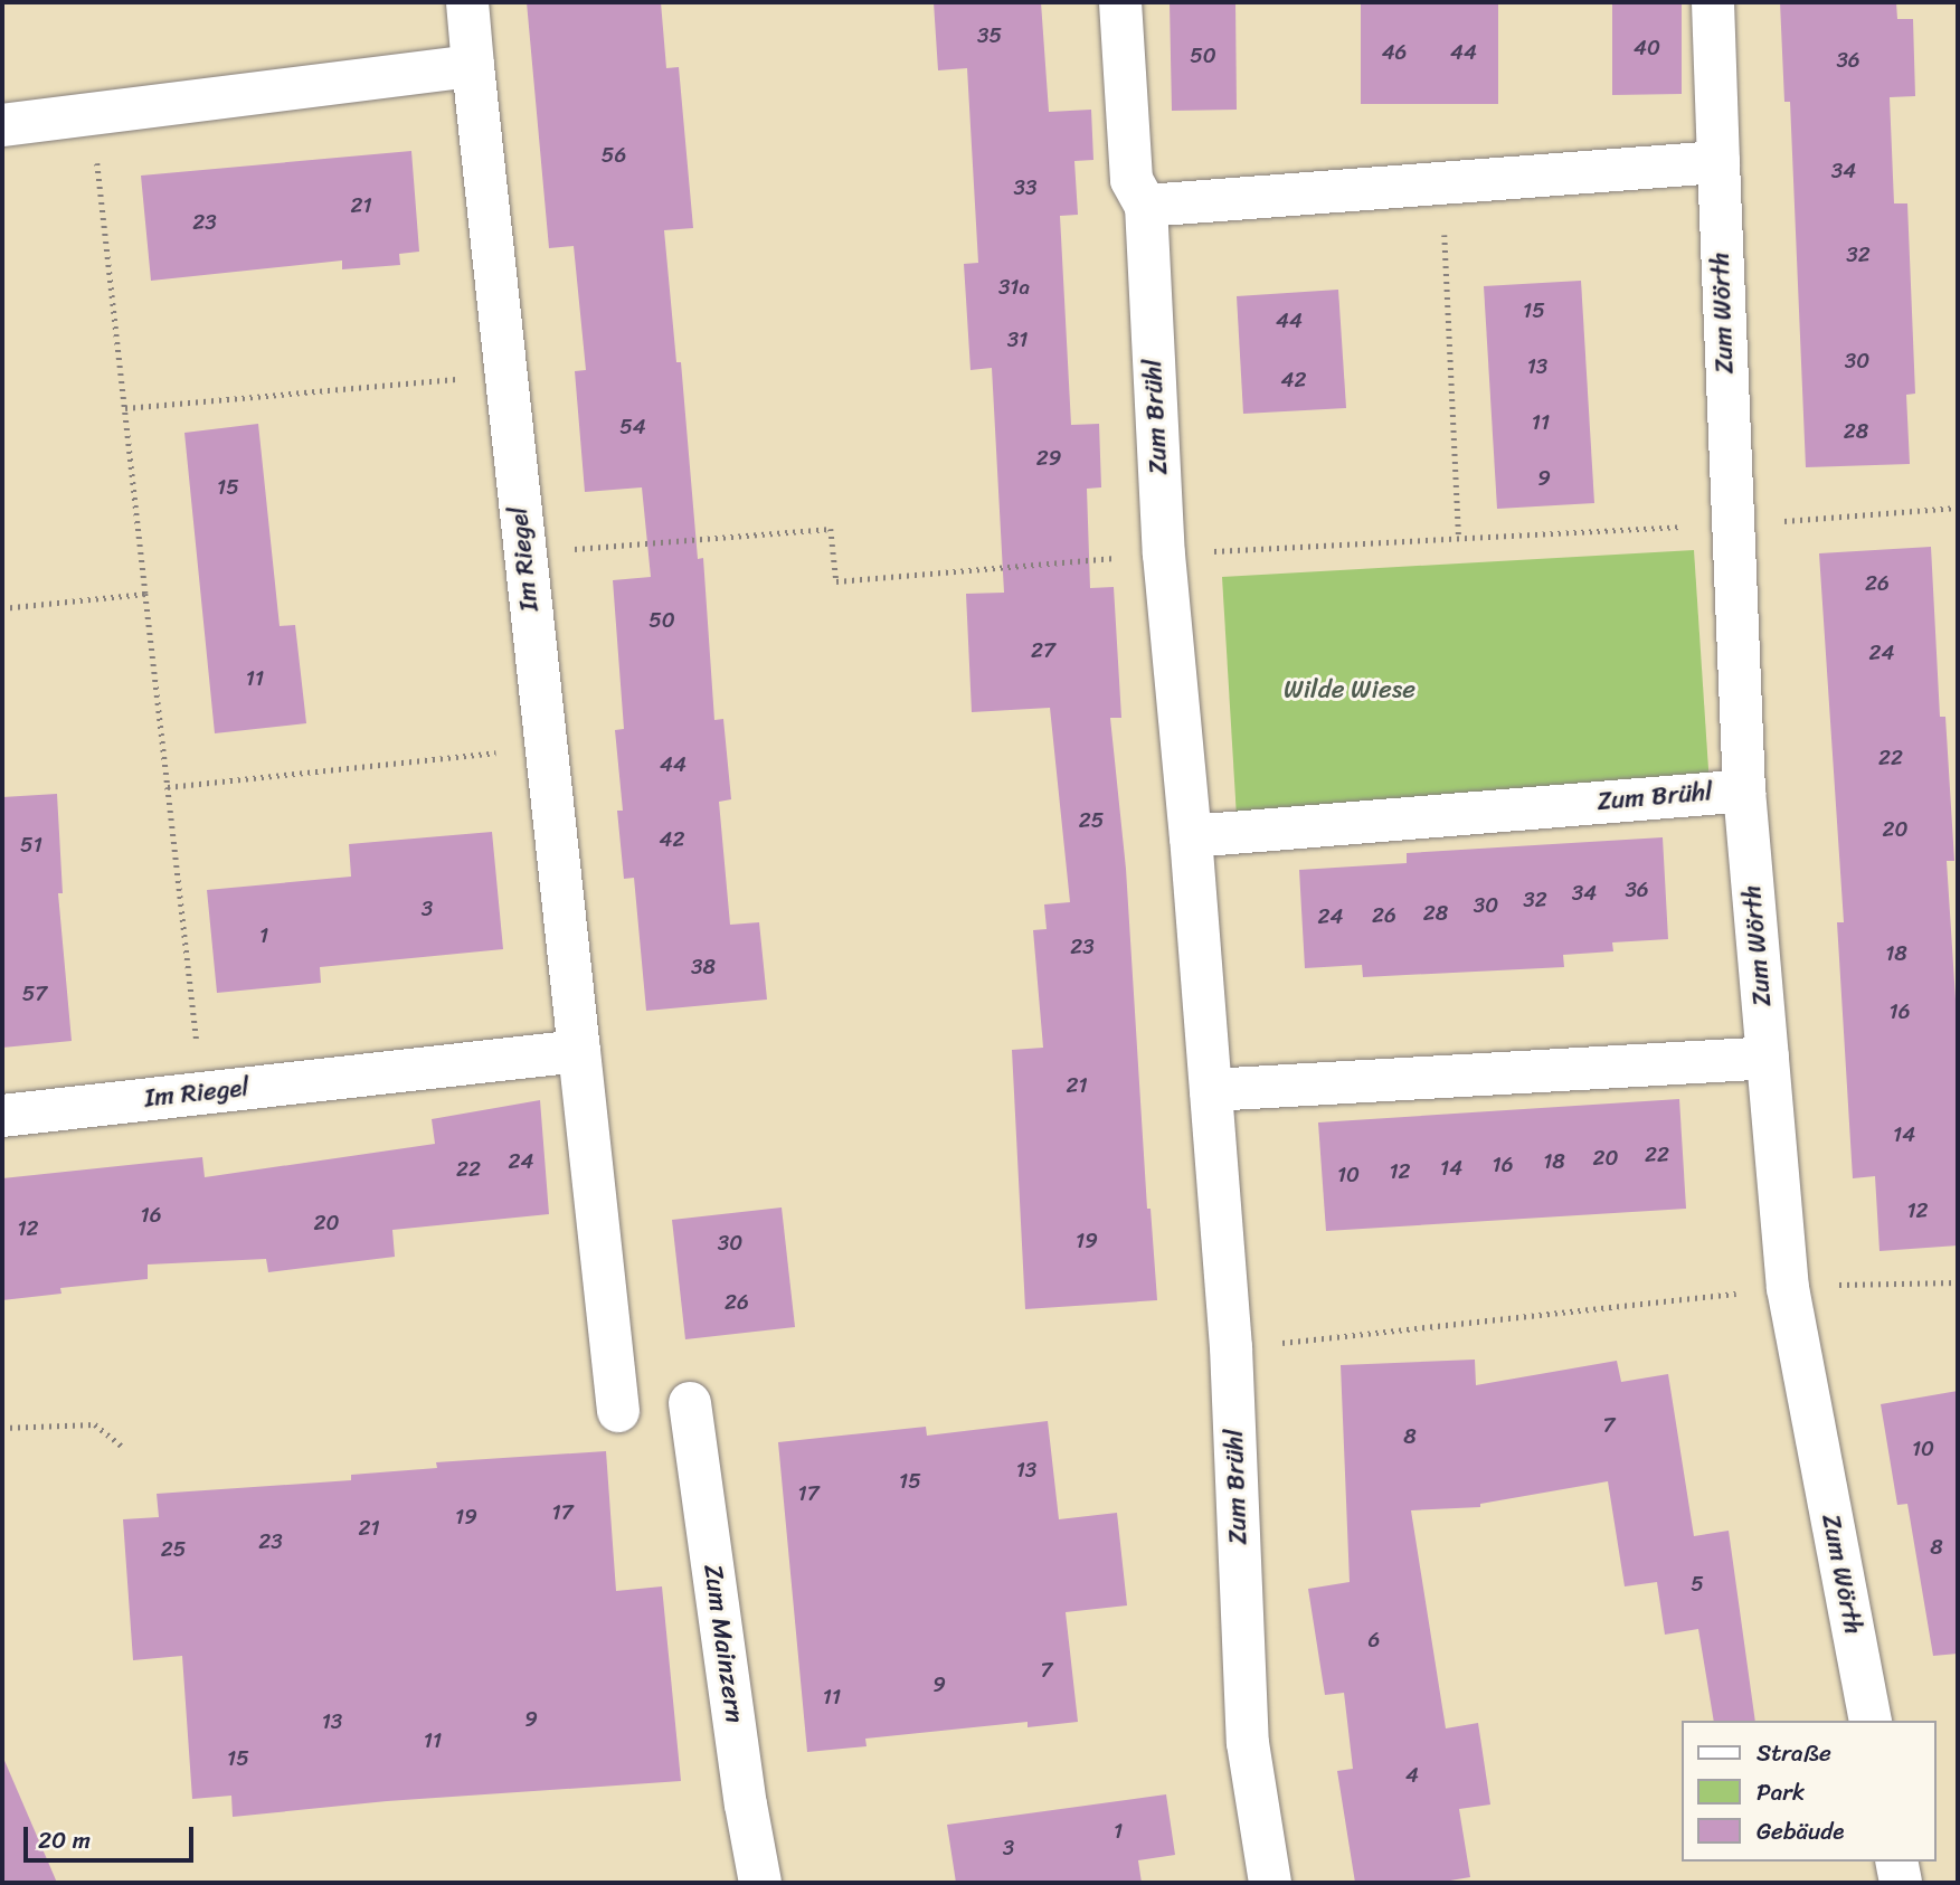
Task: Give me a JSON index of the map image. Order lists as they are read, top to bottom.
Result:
{
  "streets": {
    "street": [
      "Zum Wörth",
      "Zum Brühl",
      "Im Riegel",
      "Zum Mainzern"
    ]
  },
  "crossings": [
    ["Zum Wörth", "Zum Brühl"]
  ],
  "parks": ["Wilde Wiese"],
  "house_numbers": [
    "35",
    "40",
    "46",
    "44",
    "50",
    "36",
    "56",
    "34",
    "33",
    "21",
    "23",
    "32",
    "31a",
    "15",
    "44",
    "31",
    "30",
    "13",
    "42",
    "11",
    "54",
    "28",
    "29",
    "9",
    "15",
    "26",
    "50",
    "27",
    "24",
    "11",
    "22",
    "44",
    "25",
    "20",
    "42",
    "51",
    "36",
    "34",
    "32",
    "30",
    "3",
    "28",
    "26",
    "24",
    "1",
    "23",
    "18",
    "38",
    "57",
    "16",
    "21",
    "14",
    "22",
    "20",
    "24",
    "18",
    "16",
    "14",
    "22",
    "12",
    "10",
    "12",
    "16",
    "20",
    "12",
    "19",
    "30",
    "26",
    "7",
    "8",
    "10",
    "13",
    "15",
    "17",
    "17",
    "19",
    "21",
    "23",
    "8",
    "25",
    "5",
    "6",
    "7",
    "9",
    "11",
    "9",
    "13",
    "11",
    "15",
    "4",
    "1",
    "3"
  ],
  "legend": ["Straße", "Park", "Gebäude"],
  "scale_bar": "20 m"
}
